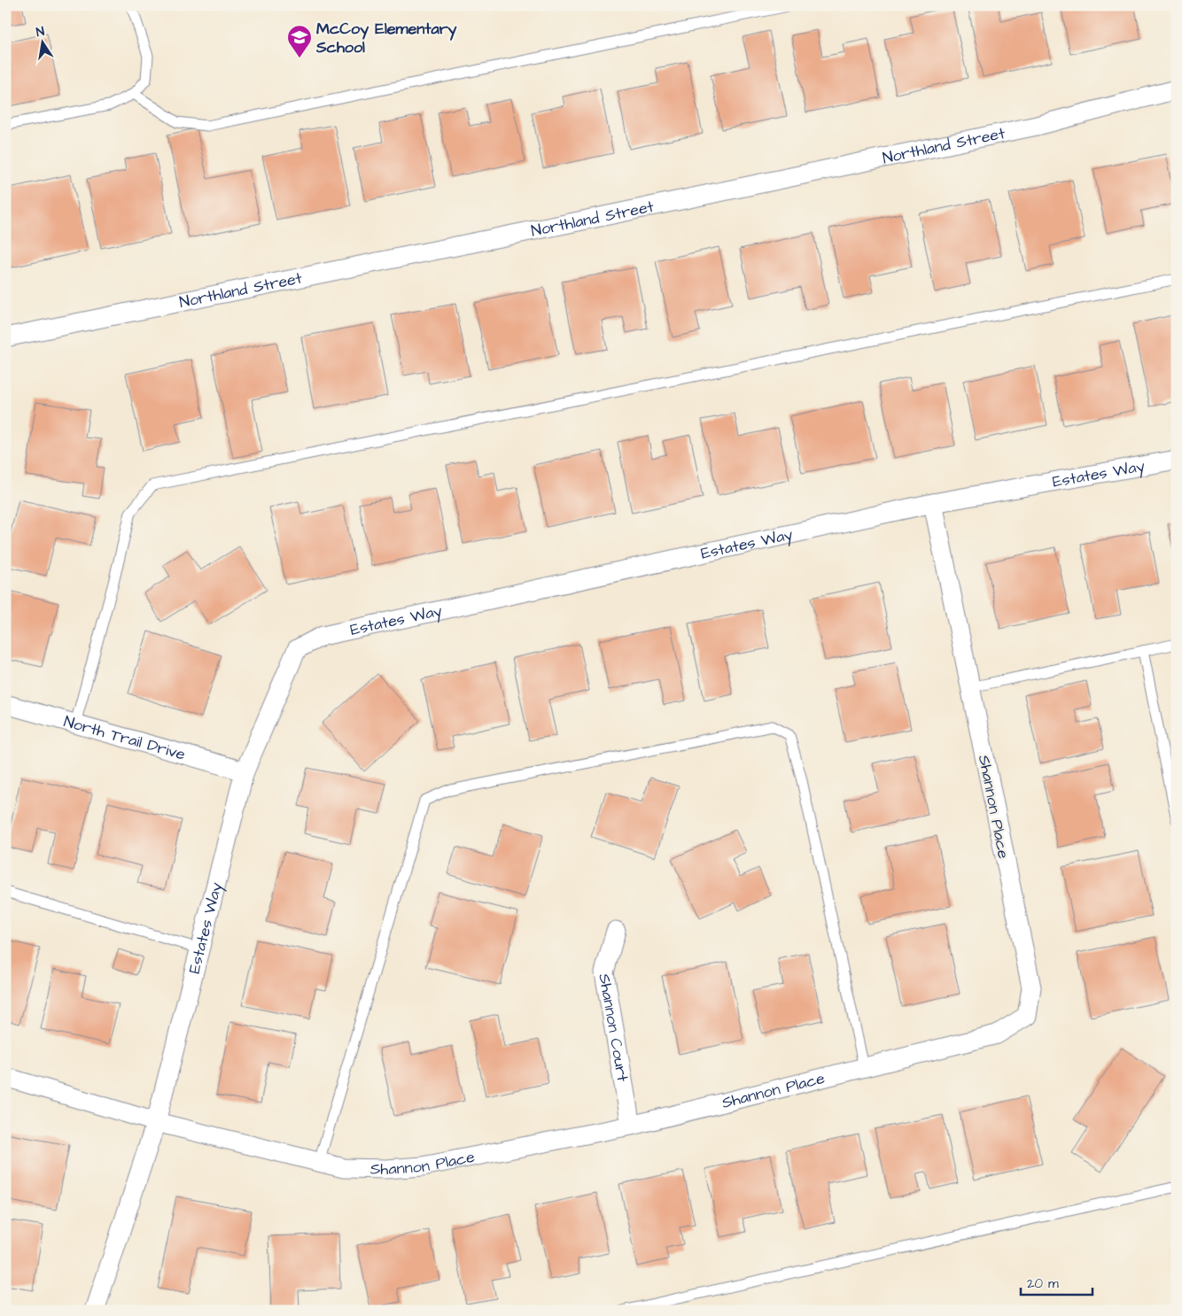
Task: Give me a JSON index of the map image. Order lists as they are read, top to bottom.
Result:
{
  "streets": {
    "street": [
      "Northland Street",
      "Estates Way",
      "North Trail Drive",
      "Shannon Place",
      "Shannon Court"
    ]
  },
  "crossings": [
    ["Estates Way", "North Trail Drive"],
    ["Estates Way", "Shannon Place"],
    ["Shannon Place", "Shannon Court"]
  ],
  "places": {
    "school or university": ["McCoy Elementary School"]
  },
  "scale_bar": "20 m",
  "north": "top"
}
